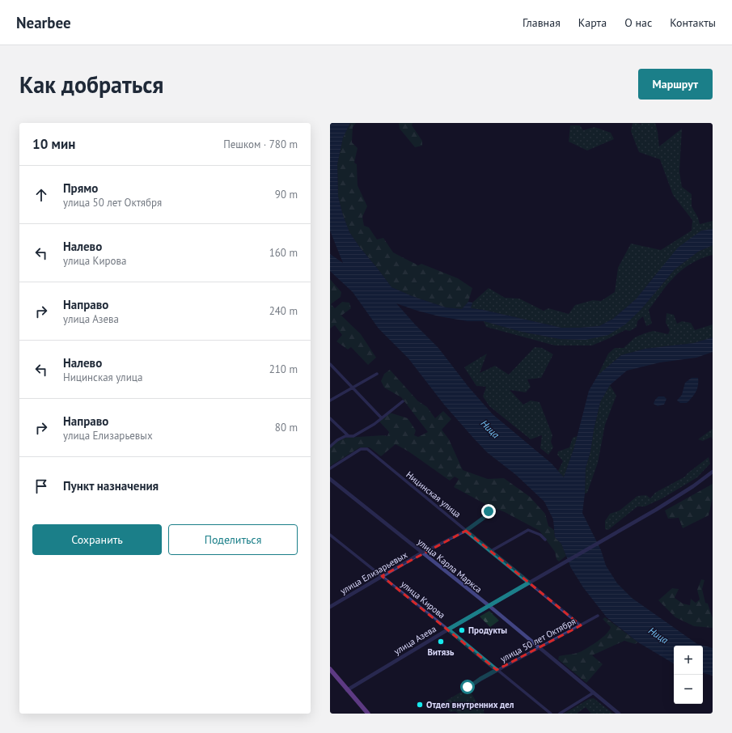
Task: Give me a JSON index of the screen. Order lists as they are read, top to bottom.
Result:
{
  "streets": {
    "street": [
      "Ницинская улица",
      "улица Карла Маркса",
      "улица Елизарьевых",
      "улица Кирова",
      "улица Азева",
      "улица 50 лет Октября"
    ]
  },
  "crossings": [
    ["Ницинская улица", "улица Елизарьевых"],
    ["Ницинская улица", "улица Азева"],
    ["Ницинская улица", "улица 50 лет Октября"],
    ["улица Карла Маркса", "улица Елизарьевых"],
    ["улица Карла Маркса", "улица Азева"],
    ["улица Карла Маркса", "улица 50 лет Октября"],
    ["улица Елизарьевых", "улица Кирова"],
    ["улица Кирова", "улица Азева"],
    ["улица Кирова", "улица 50 лет Октября"]
  ],
  "water": ["Ница"],
  "places": ["Продукты", "Витязь", "Отдел внутренних дел"],
  "page": {
    "header": "Nearbee",
    "nav": [
      "Главная",
      "Карта",
      "О нас",
      "Контакты"
    ],
    "buttons": [
      "Маршрут",
      ["Сохранить", "Поделиться"]
    ],
    "title": "Как добраться",
    "heading": ["10 мин", "Пешком · 780 m"],
    "list": [
      ["Прямо", "улица 50 лет Октября", "90 m"],
      ["Налево", "улица Кирова", "160 m"],
      ["Направо", "улица Азева", "240 m"],
      ["Налево", "Ницинская улица", "210 m"],
      ["Направо", "улица Елизарьевых", "80 m"],
      "Пункт назначения"
    ],
    "map_buttons": ["+", "−"]
  }
}
